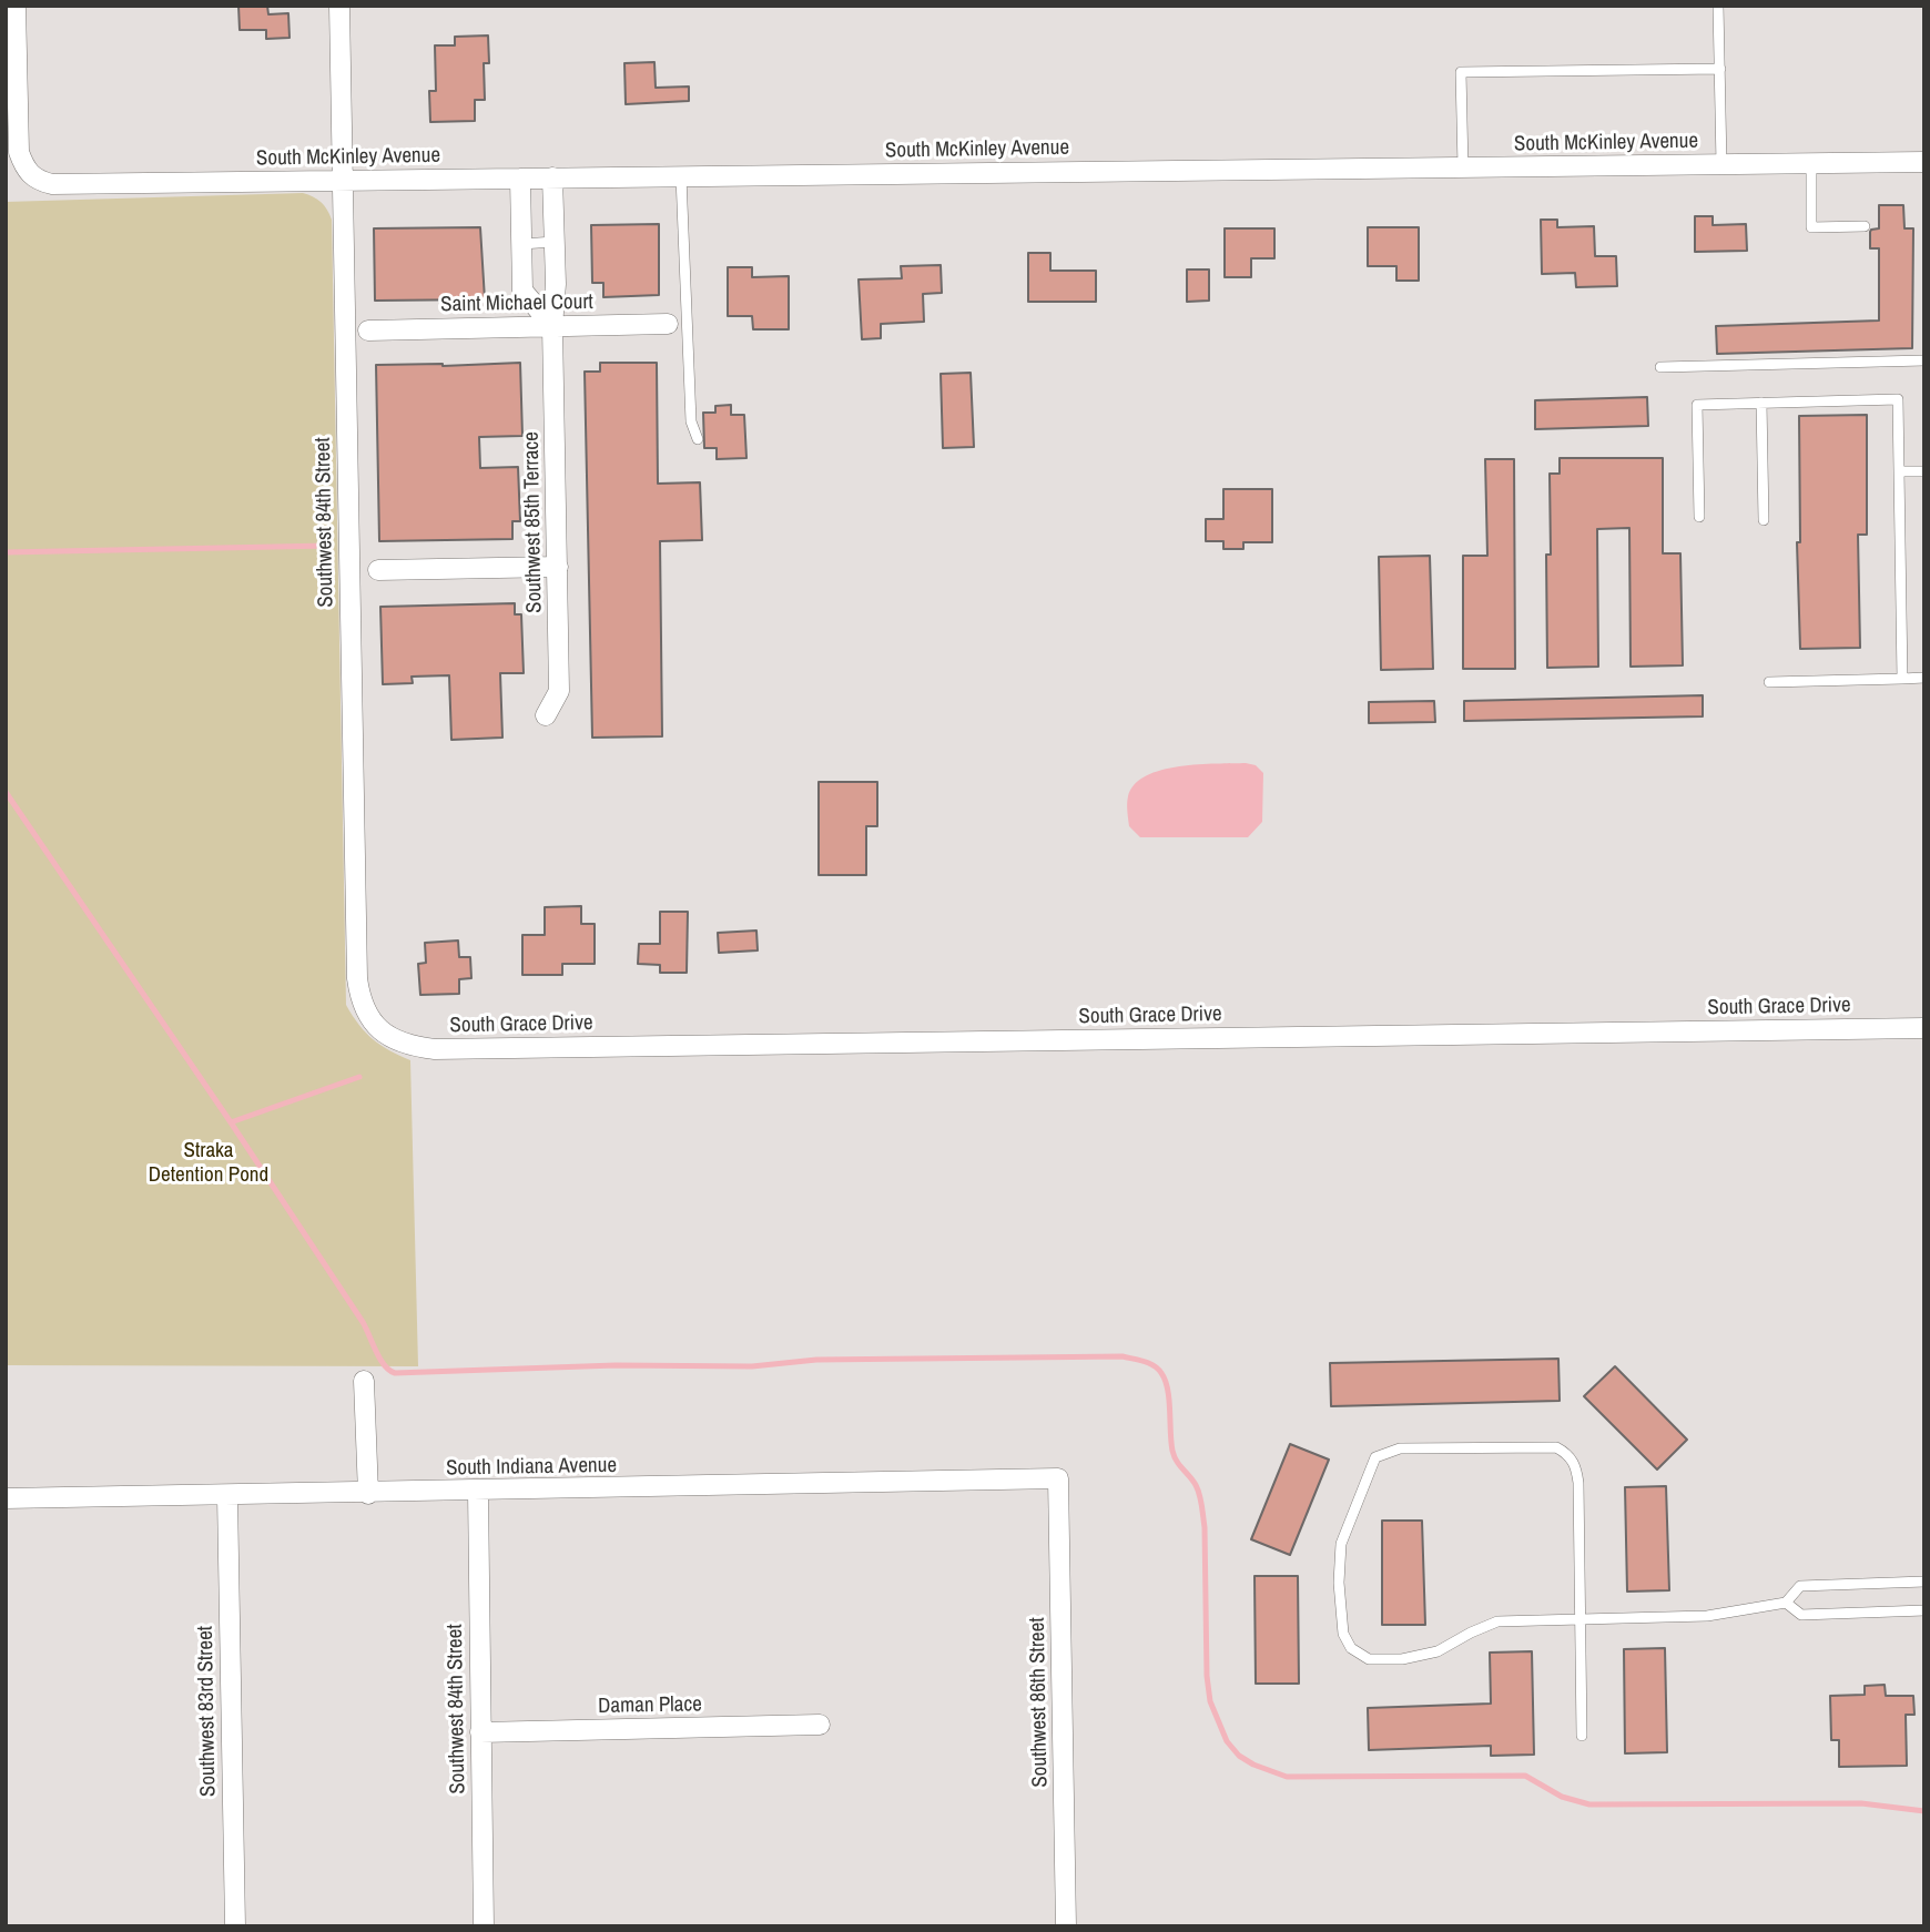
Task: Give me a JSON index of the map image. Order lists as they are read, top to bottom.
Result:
{
  "streets": {
    "street": [
      "South McKinley Avenue",
      "Saint Michael Court",
      "Southwest 84th Street",
      "Southwest 85th Terrace",
      "South Grace Drive",
      "South Indiana Avenue",
      "Southwest 86th Street",
      "Daman Place",
      "Southwest 83rd Street"
    ]
  },
  "crossings": [
    ["South McKinley Avenue", "Southwest 84th Street"],
    ["South McKinley Avenue", "Southwest 85th Terrace"],
    ["Saint Michael Court", "Southwest 85th Terrace"],
    ["Southwest 84th Street", "South Grace Drive"],
    ["Southwest 84th Street", "South Indiana Avenue"],
    ["Southwest 84th Street", "Daman Place"],
    ["South Indiana Avenue", "Southwest 86th Street"],
    ["South Indiana Avenue", "Southwest 83rd Street"]
  ],
  "parks": ["Straka Detention Pond"]
}
